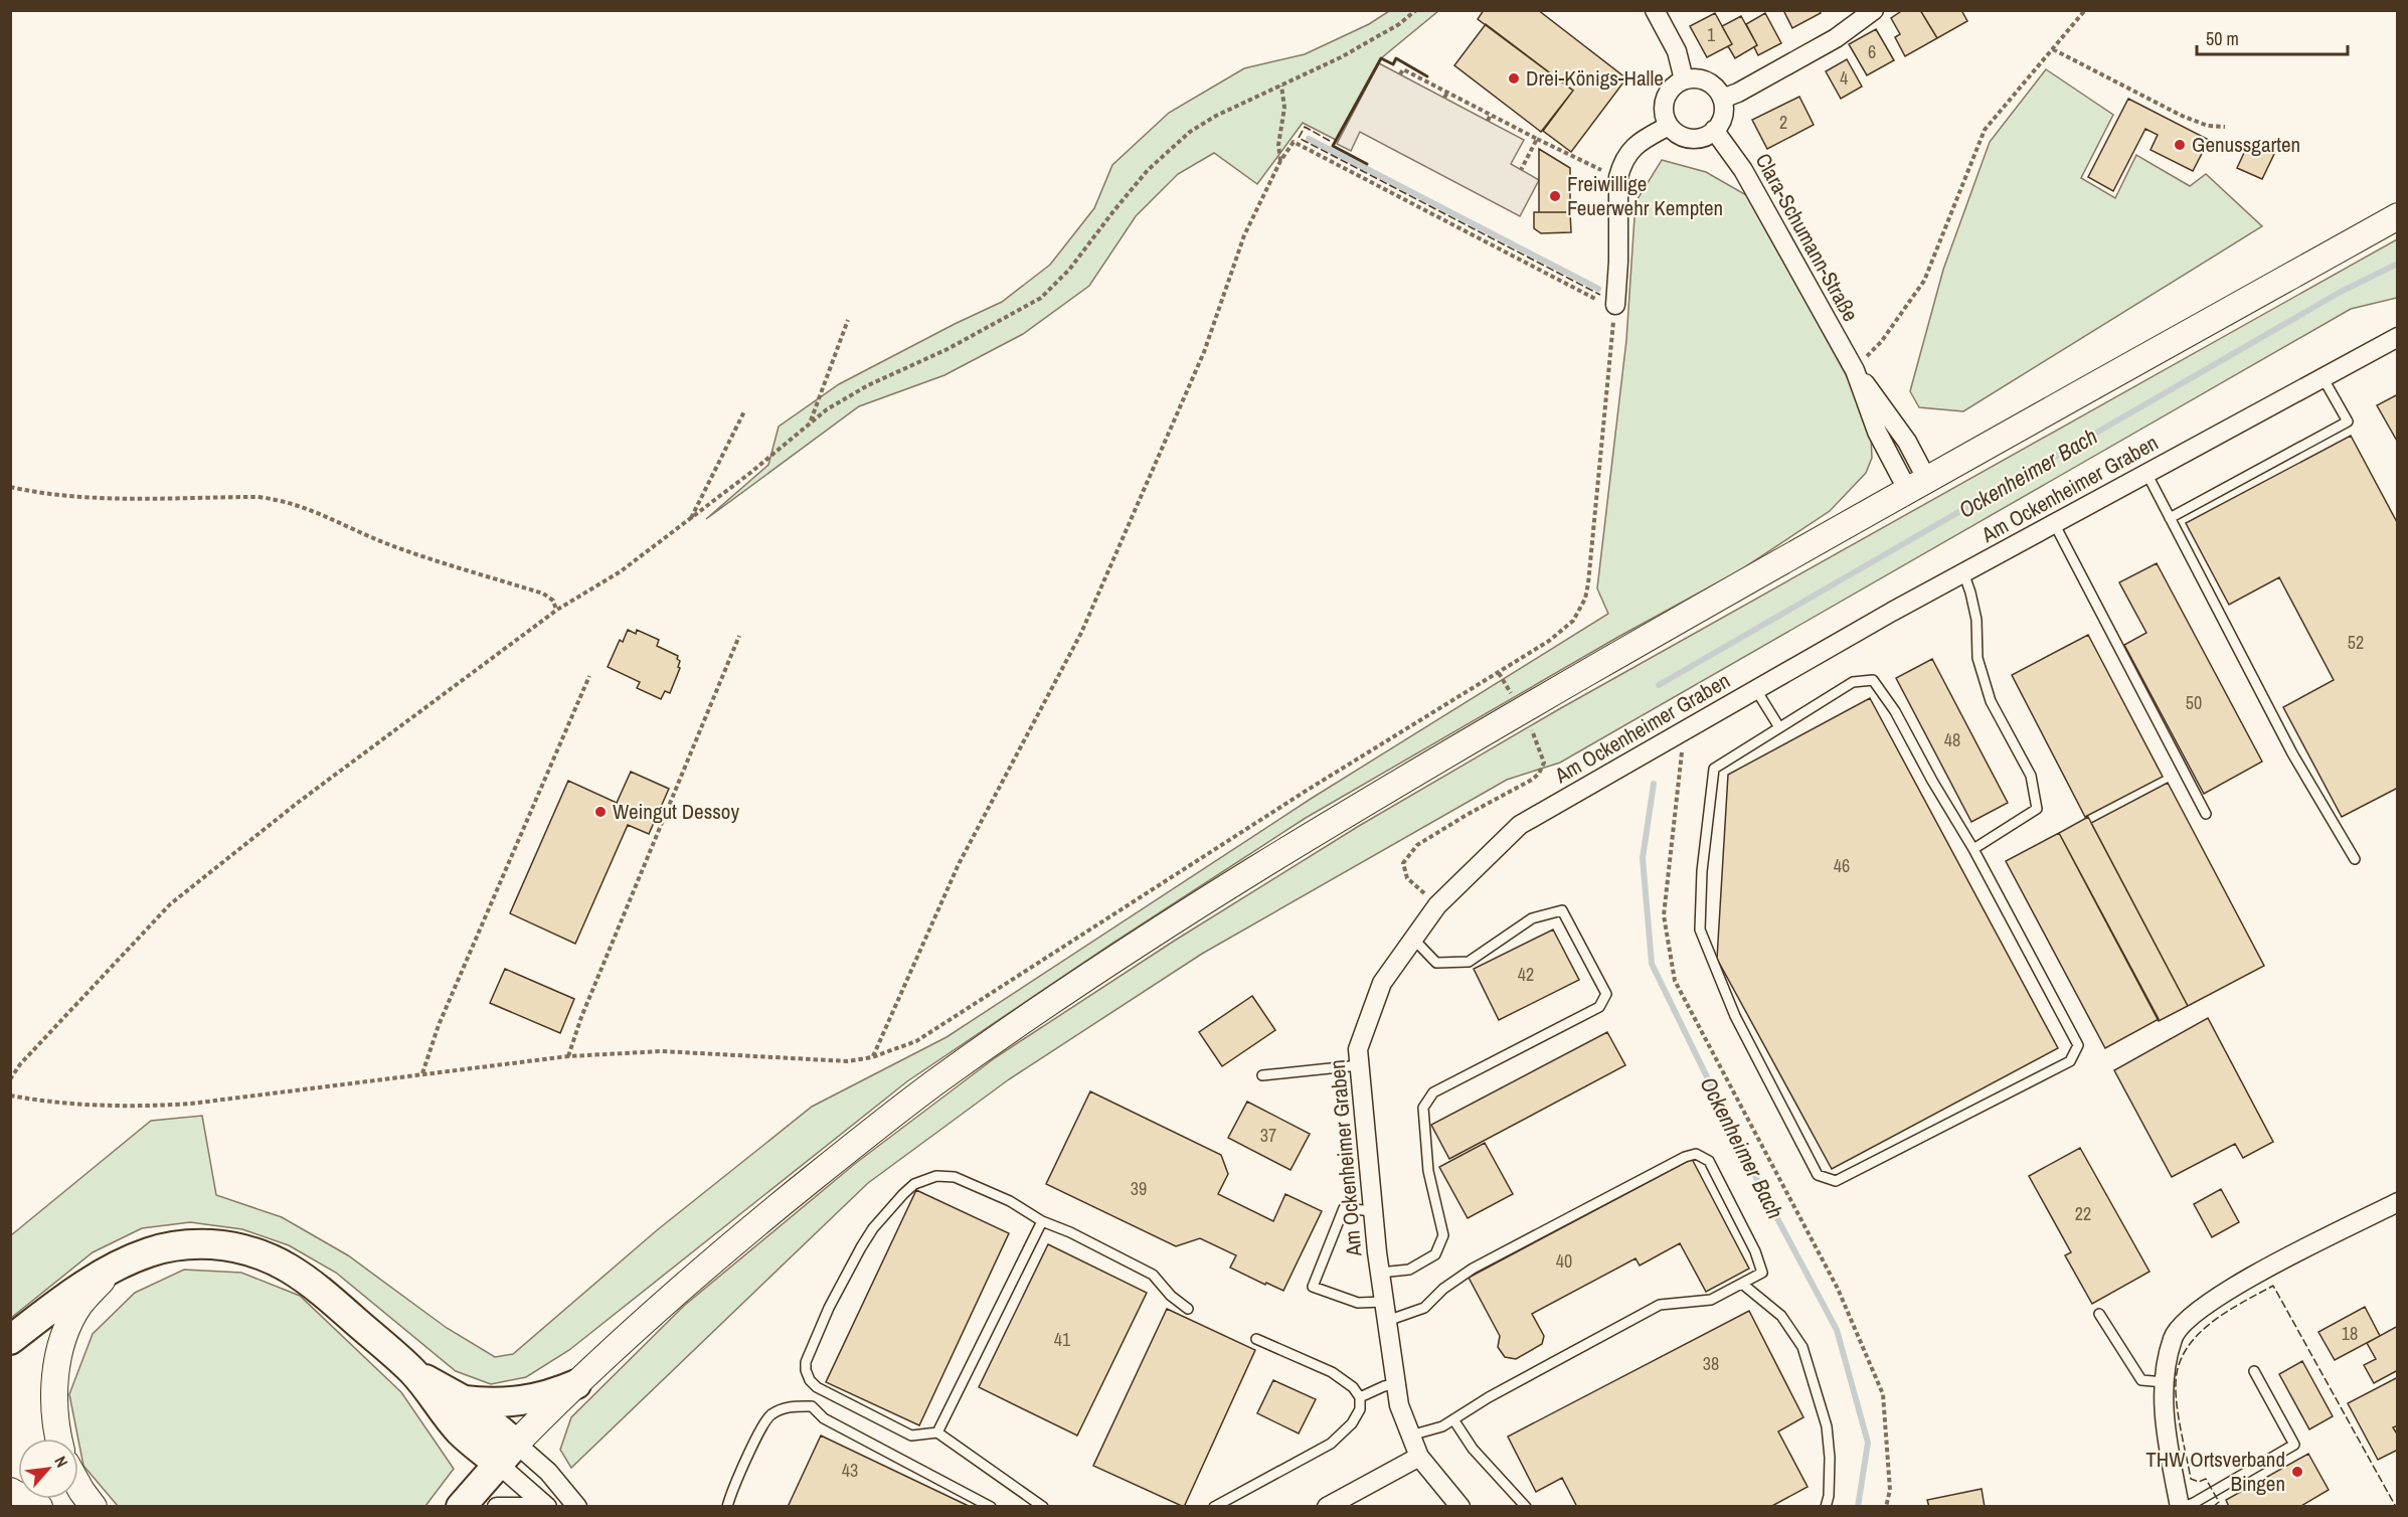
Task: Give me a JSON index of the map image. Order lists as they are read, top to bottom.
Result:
{
  "streets": {
    "street": ["Clara-Schumann-Straße", "Am Ockenheimer Graben"]
  },
  "water": ["Ockenheimer Bach"],
  "places": [
    "Drei-Königs-Halle",
    "Genussgarten",
    "Freiwillige Feuerwehr Kempten",
    "Weingut Dessoy",
    "THW Ortsverband Bingen"
  ],
  "house_numbers": [
    "1",
    "6",
    "4",
    "2",
    "52",
    "50",
    "48",
    "46",
    "42",
    "37",
    "39",
    "22",
    "40",
    "18",
    "41",
    "38",
    "43"
  ],
  "scale_bar": "50 m",
  "north": "top right"
}
